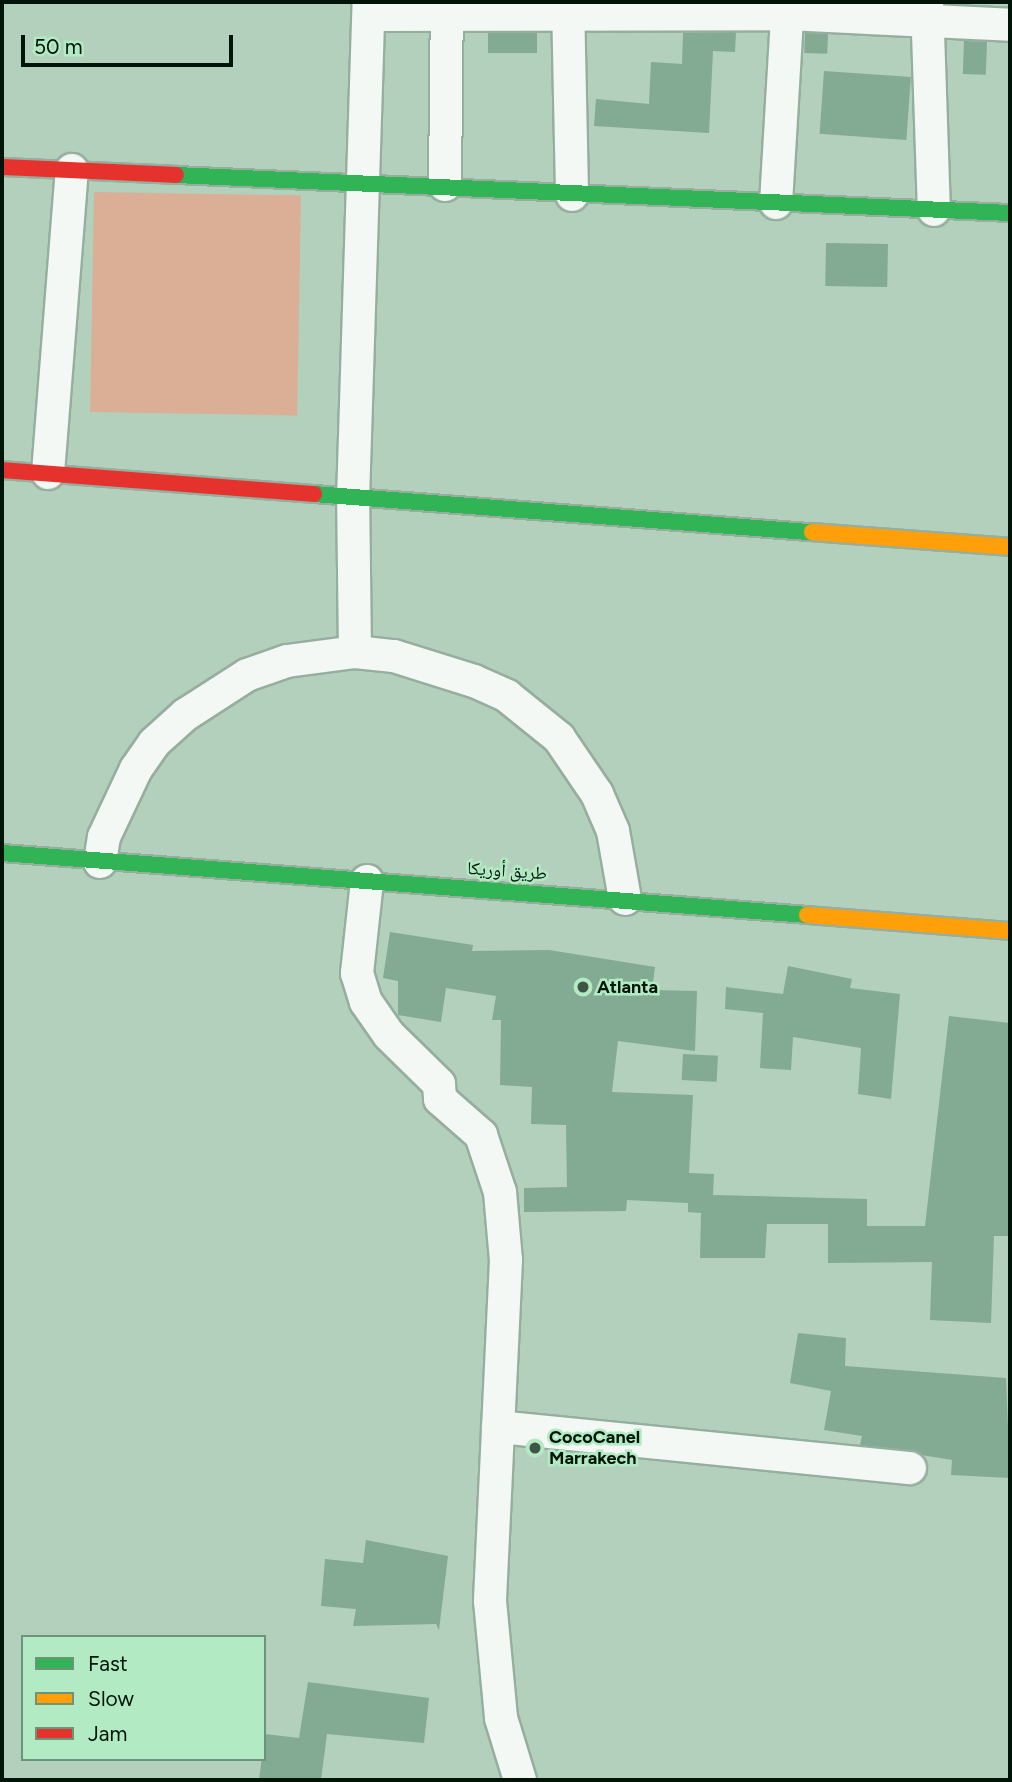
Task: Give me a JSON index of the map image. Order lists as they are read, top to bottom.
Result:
{
  "streets": {
    "street": ["طريق أوريكا"]
  },
  "places": ["Atlanta", "CocoCanel Marrakech"],
  "legend": ["Fast", "Slow", "Jam"],
  "scale_bar": "50 m"
}
